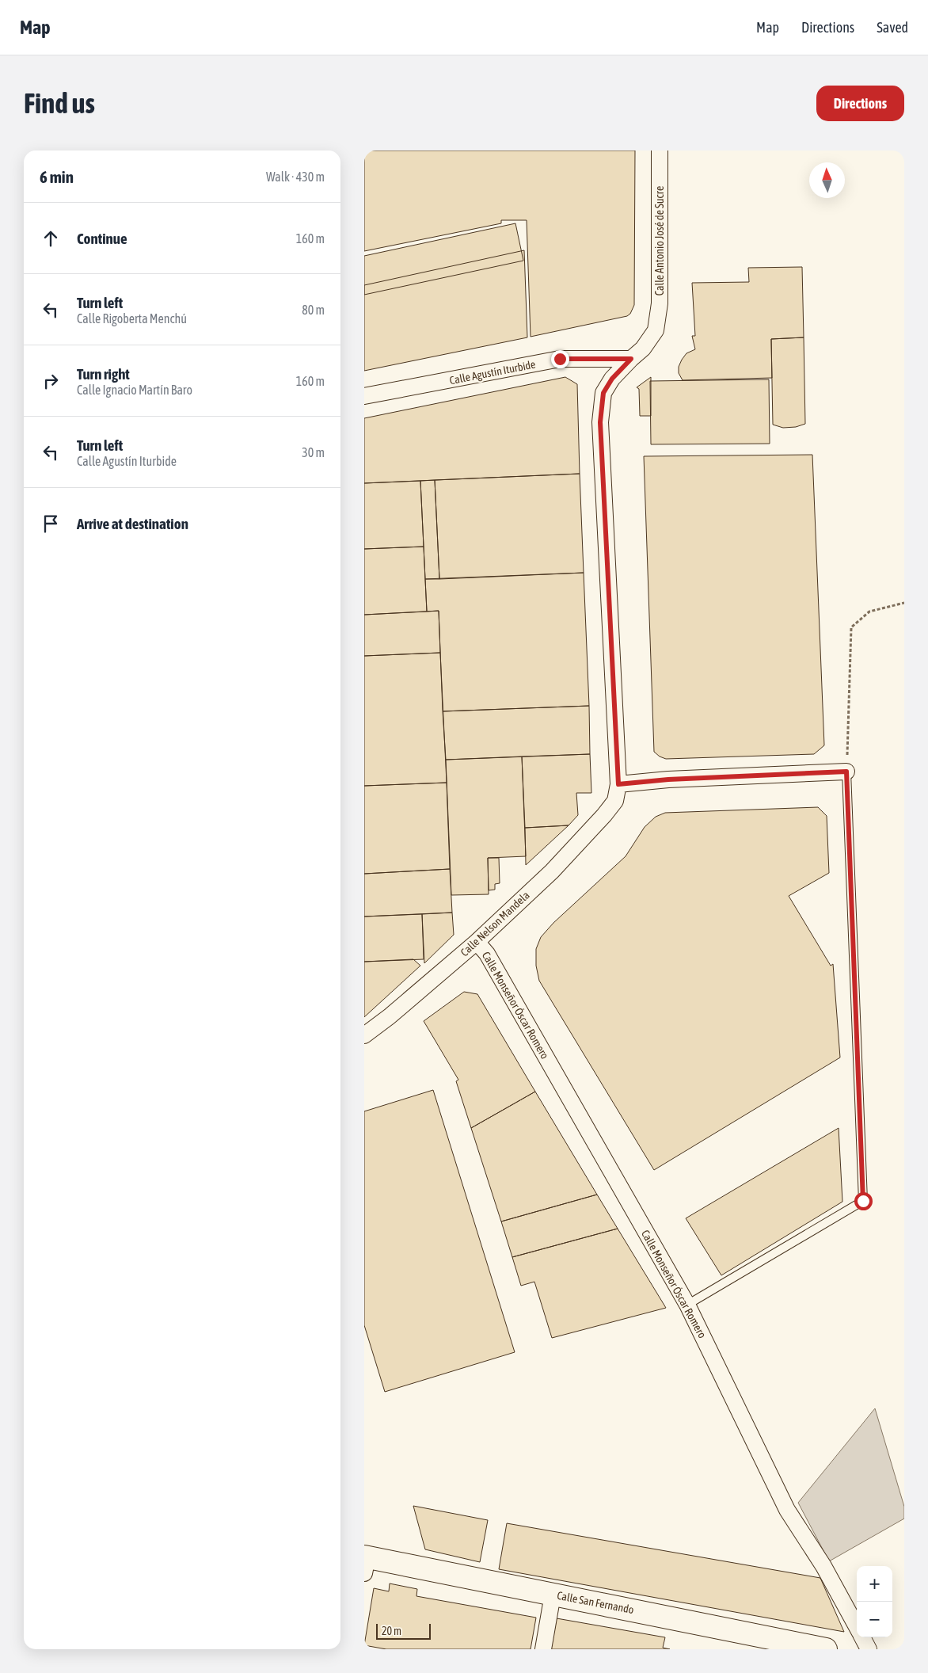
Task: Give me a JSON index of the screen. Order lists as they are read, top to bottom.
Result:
{
  "streets": {
    "street": [
      "Calle Antonio José de Sucre",
      "Calle Agustín Iturbide",
      "Calle Nelson Mandela",
      "Calle Monseñor Óscar Romero",
      "Calle San Fernando"
    ]
  },
  "crossings": [
    ["Calle Antonio José de Sucre", "Calle Agustín Iturbide"],
    ["Calle Nelson Mandela", "Calle Monseñor Óscar Romero"]
  ],
  "scale_bar": "20 m",
  "north": "top",
  "page": {
    "header": "Map",
    "nav": ["Map", "Directions", "Saved"],
    "buttons": "Directions",
    "title": "Find us",
    "heading": ["6 min", "Walk · 430 m"],
    "list": [
      ["Continue", "160 m"],
      ["Turn left", "Calle Rigoberta Menchú", "80 m"],
      ["Turn right", "Calle Ignacio Martín Baro", "160 m"],
      ["Turn left", "Calle Agustín Iturbide", "30 m"],
      "Arrive at destination"
    ],
    "map_buttons": ["+", "−"],
    "scale": "20 m"
  }
}
